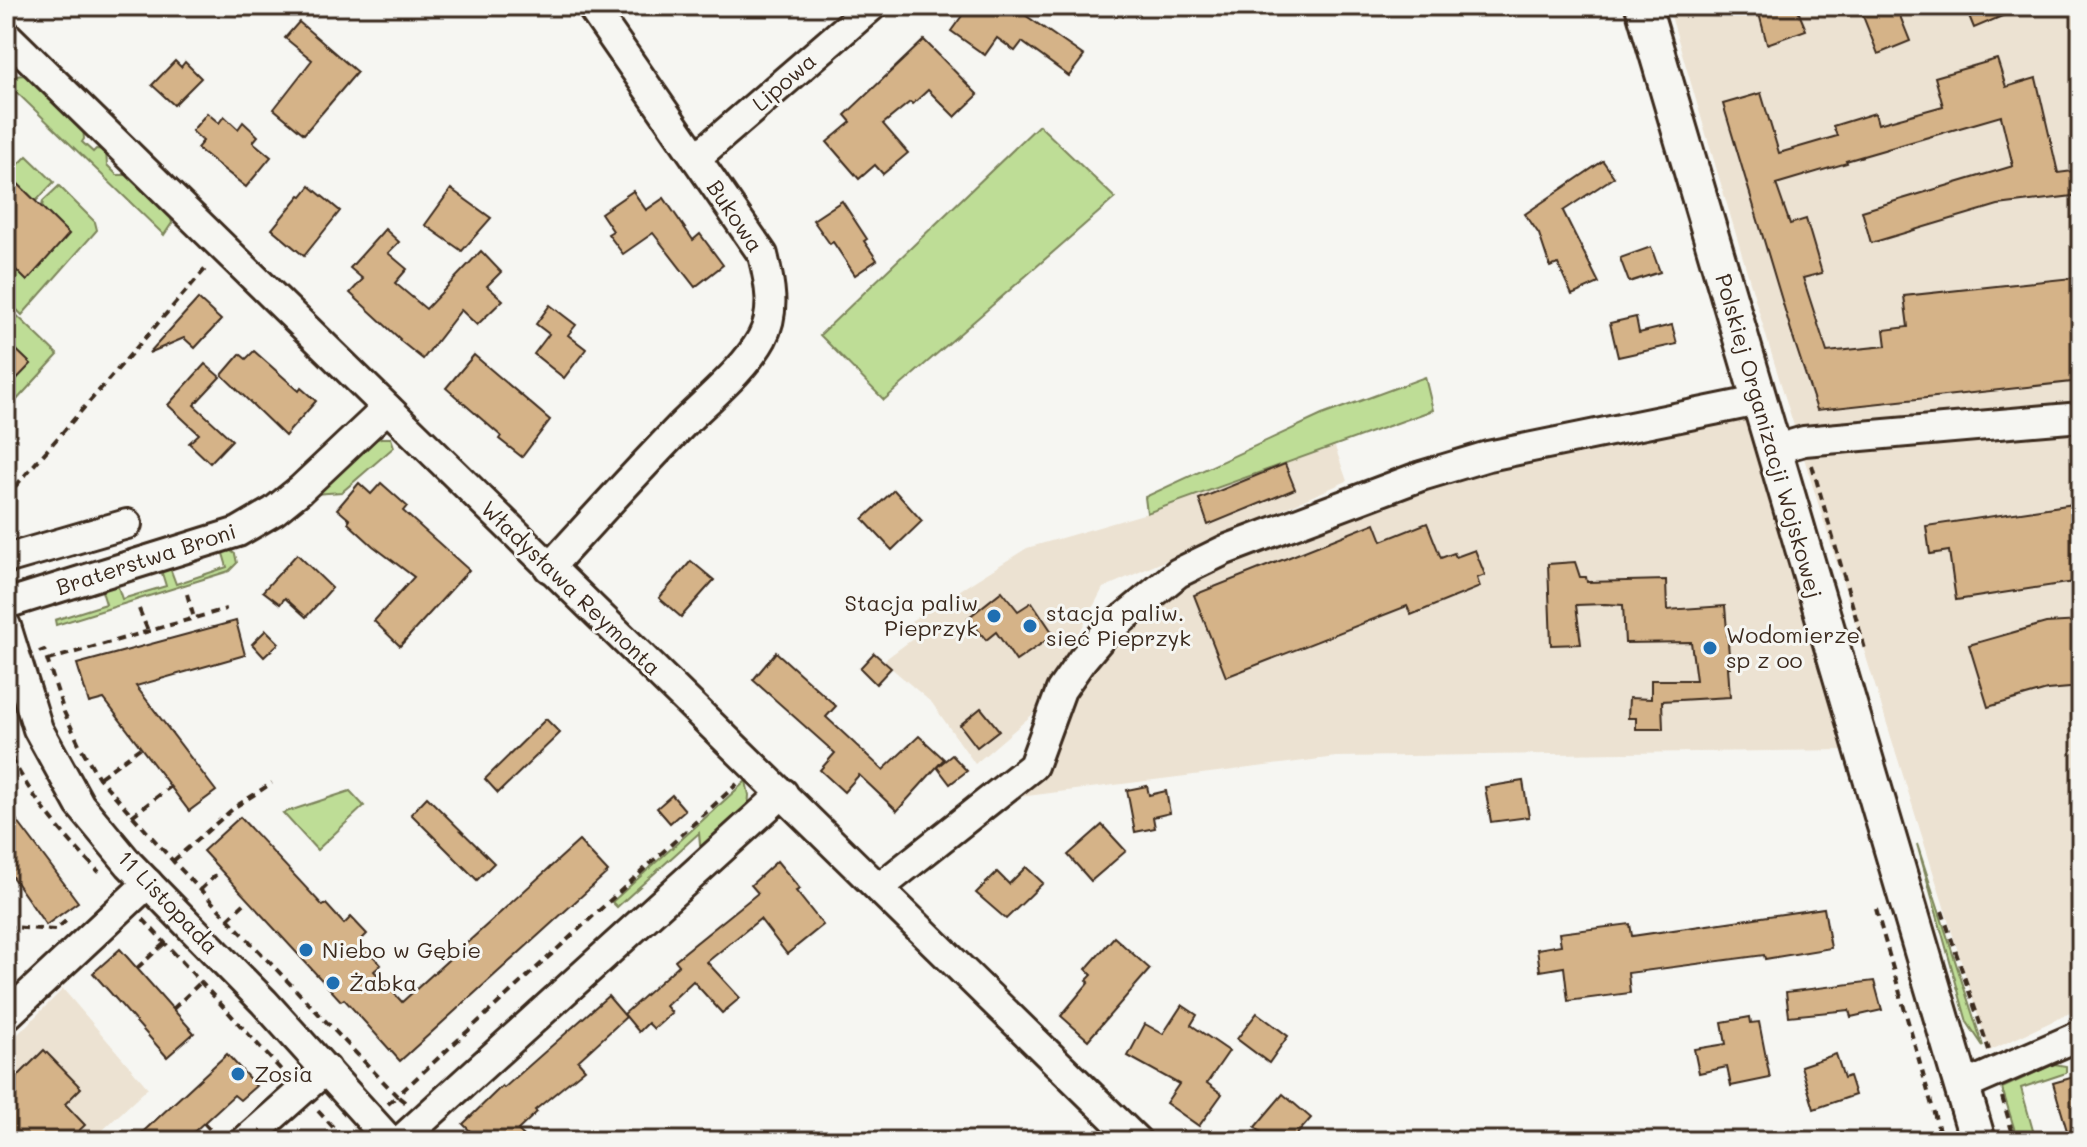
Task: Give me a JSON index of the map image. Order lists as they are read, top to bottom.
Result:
{
  "streets": {
    "main road": ["Polskiej Organizacji Wojskowej"],
    "street": [
      "Lipowa",
      "Bukowa",
      "Braterstwa Broni",
      "Władysława Reymonta",
      "11 Listopada"
    ]
  },
  "crossings": [
    ["Lipowa", "Bukowa"],
    ["Bukowa", "Władysława Reymonta"],
    ["Braterstwa Broni", "Władysława Reymonta"]
  ],
  "places": [
    "Stacja paliw Pieprzyk",
    "stacja paliw. sieć Pieprzyk",
    "Wodomierze sp z oo",
    "Niebo w Gębie",
    "Żabka",
    "Zosia"
  ]
}
